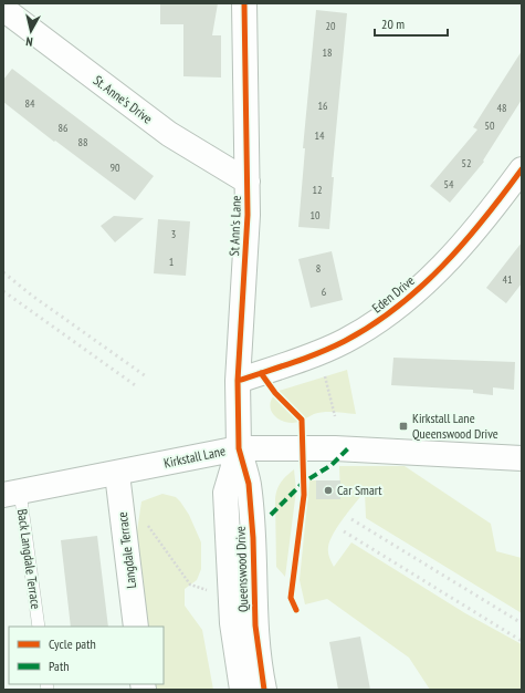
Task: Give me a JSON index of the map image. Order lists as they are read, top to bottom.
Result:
{
  "streets": {
    "street": [
      "St. Anne's Drive",
      "St Ann's Lane",
      "Eden Drive",
      "Kirkstall Lane",
      "Langdale Terrace",
      "Queenswood Drive"
    ],
    "lane": ["Back Langdale Terrace"]
  },
  "crossings": [
    ["St. Anne's Drive", "St Ann's Lane"],
    ["St Ann's Lane", "Eden Drive"],
    ["St Ann's Lane", "Kirkstall Lane"],
    ["St Ann's Lane", "Queenswood Drive"],
    ["Kirkstall Lane", "Langdale Terrace"],
    ["Kirkstall Lane", "Back Langdale Terrace"],
    ["Kirkstall Lane", "Queenswood Drive"]
  ],
  "places": {
    "transit": ["Kirkstall Lane Queenswood Drive"],
    "other": ["Car Smart"]
  },
  "house_numbers": [
    "20",
    "18",
    "84",
    "16",
    "48",
    "50",
    "86",
    "14",
    "88",
    "52",
    "90",
    "54",
    "12",
    "10",
    "3",
    "1",
    "8",
    "41",
    "6"
  ],
  "legend": ["Cycle path", "Path"],
  "scale_bar": "20 m",
  "north": "bottom"
}
